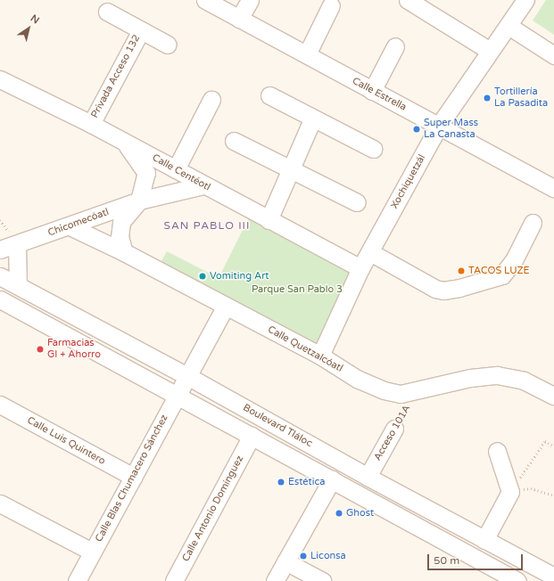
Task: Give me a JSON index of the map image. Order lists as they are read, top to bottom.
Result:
{
  "streets": {
    "street": [
      "Privada Acceso 132",
      "Calle Estrella",
      "Calle Centéotl",
      "Xochiquetzál",
      "Chicomecóatl",
      "Calle Quetzalcóatl",
      "Boulevard Tláloc",
      "Acceso 101A",
      "Calle Luis Quintero",
      "Calle Blas Chumacero Sánchez",
      "Calle Antonio Domínguez"
    ]
  },
  "crossings": [
    ["Privada Acceso 132", "Calle Centéotl"],
    ["Calle Estrella", "Xochiquetzál"],
    ["Calle Centéotl", "Xochiquetzál"],
    ["Calle Centéotl", "Chicomecóatl"],
    ["Xochiquetzál", "Calle Quetzalcóatl"],
    ["Chicomecóatl", "Calle Quetzalcóatl"],
    ["Calle Quetzalcóatl", "Acceso 101A"],
    ["Calle Quetzalcóatl", "Calle Blas Chumacero Sánchez"],
    ["Boulevard Tláloc", "Acceso 101A"],
    ["Boulevard Tláloc", "Calle Blas Chumacero Sánchez"],
    ["Calle Luis Quintero", "Calle Blas Chumacero Sánchez"]
  ],
  "districts": ["SAN PABLO III"],
  "parks": ["Parque San Pablo 3"],
  "places": [
    "Tortillería La Pasadita",
    "Super Mass La Canasta",
    "TACOS LUZE",
    "Vomiting Art",
    "Farmacias GI + Ahorro",
    "Estética",
    "Ghost",
    "Liconsa"
  ],
  "scale_bar": "50 m",
  "north": "top right"
}
